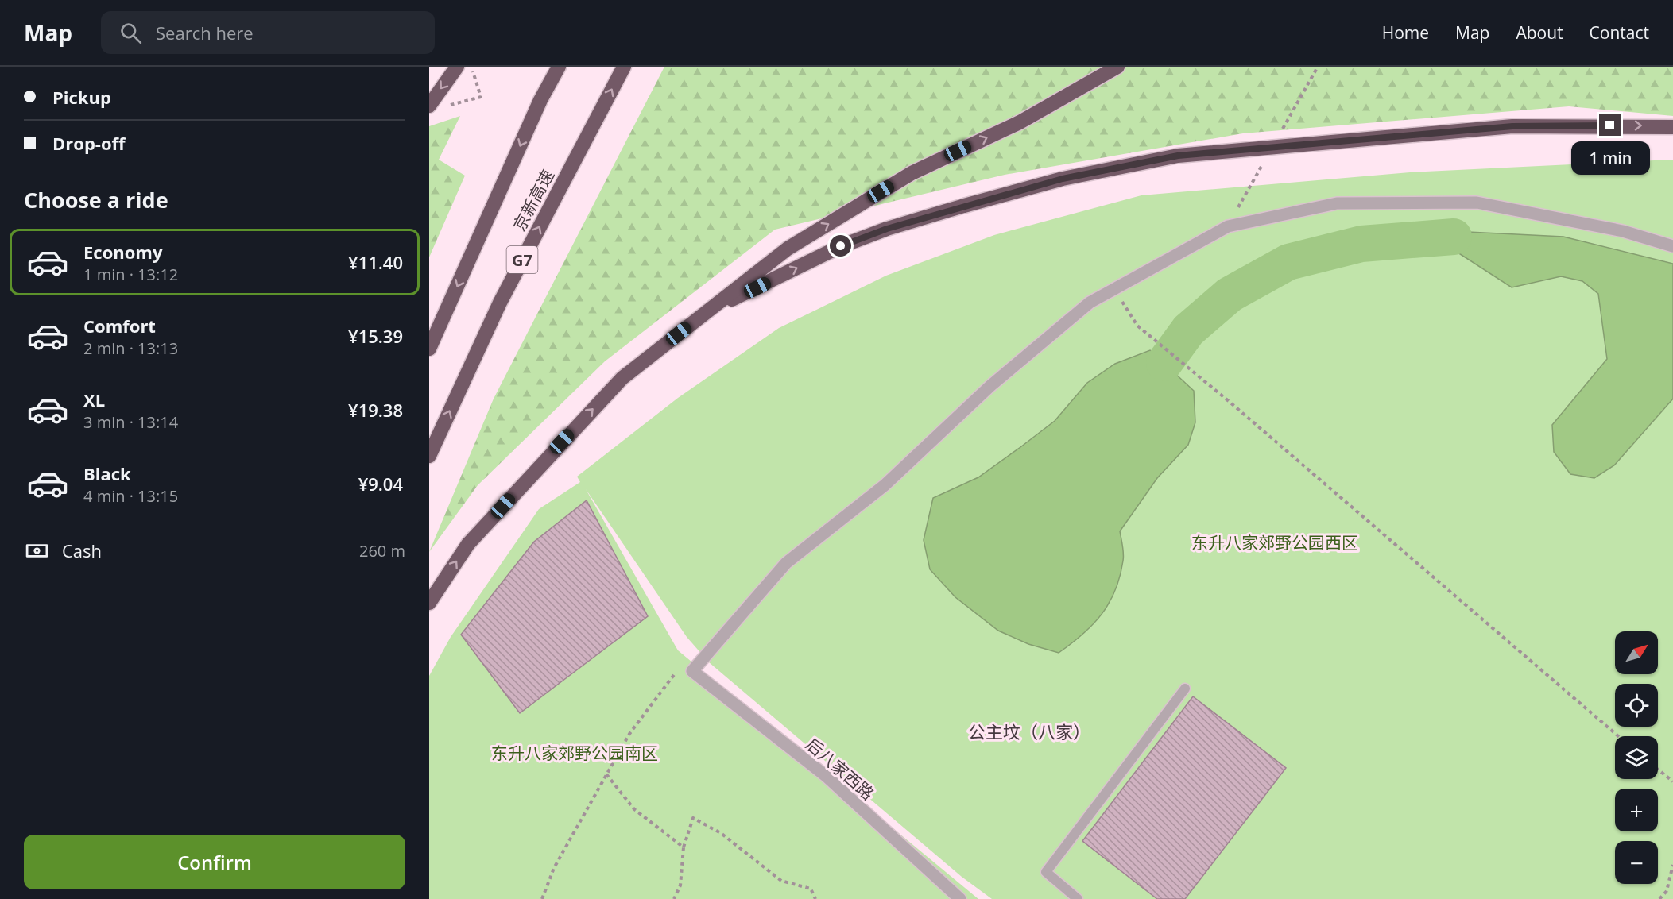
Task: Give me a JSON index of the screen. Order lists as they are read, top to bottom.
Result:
{
  "streets": {
    "highway": ["京新高速", "G7"],
    "street": ["后八家西路"]
  },
  "districts": ["公主坟（八家）"],
  "parks": ["东升八家郊野公园西区", "东升八家郊野公园南区"],
  "north": "top right",
  "page": {
    "header": "Map",
    "search": "Search here",
    "nav": [
      "Home",
      "Map",
      "About",
      "Contact"
    ],
    "banner": ["Pickup", "Drop-off"],
    "bubble": "1 min",
    "heading": "Choose a ride",
    "list": [
      {
        "name": "Economy",
        "note": "1 min · 13:12",
        "value": "¥11.40"
      },
      {
        "name": "Comfort",
        "note": "2 min · 13:13",
        "value": "¥15.39"
      },
      {
        "name": "XL",
        "note": "3 min · 13:14",
        "value": "¥19.38"
      },
      {
        "name": "Black",
        "note": "4 min · 13:15",
        "value": "¥9.04"
      }
    ],
    "pay": ["Cash", "260 m"],
    "map_buttons": ["+", "−"],
    "buttons": "Confirm"
  }
}
